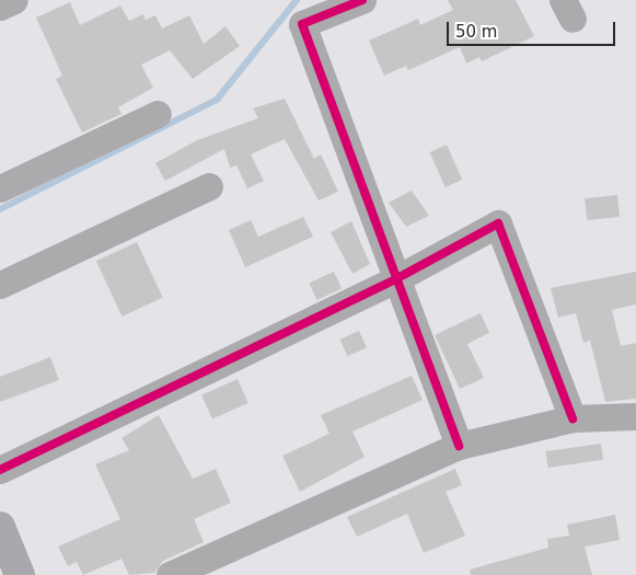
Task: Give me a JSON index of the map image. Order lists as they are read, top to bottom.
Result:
{
  "scale_bar": "50 m"
}
